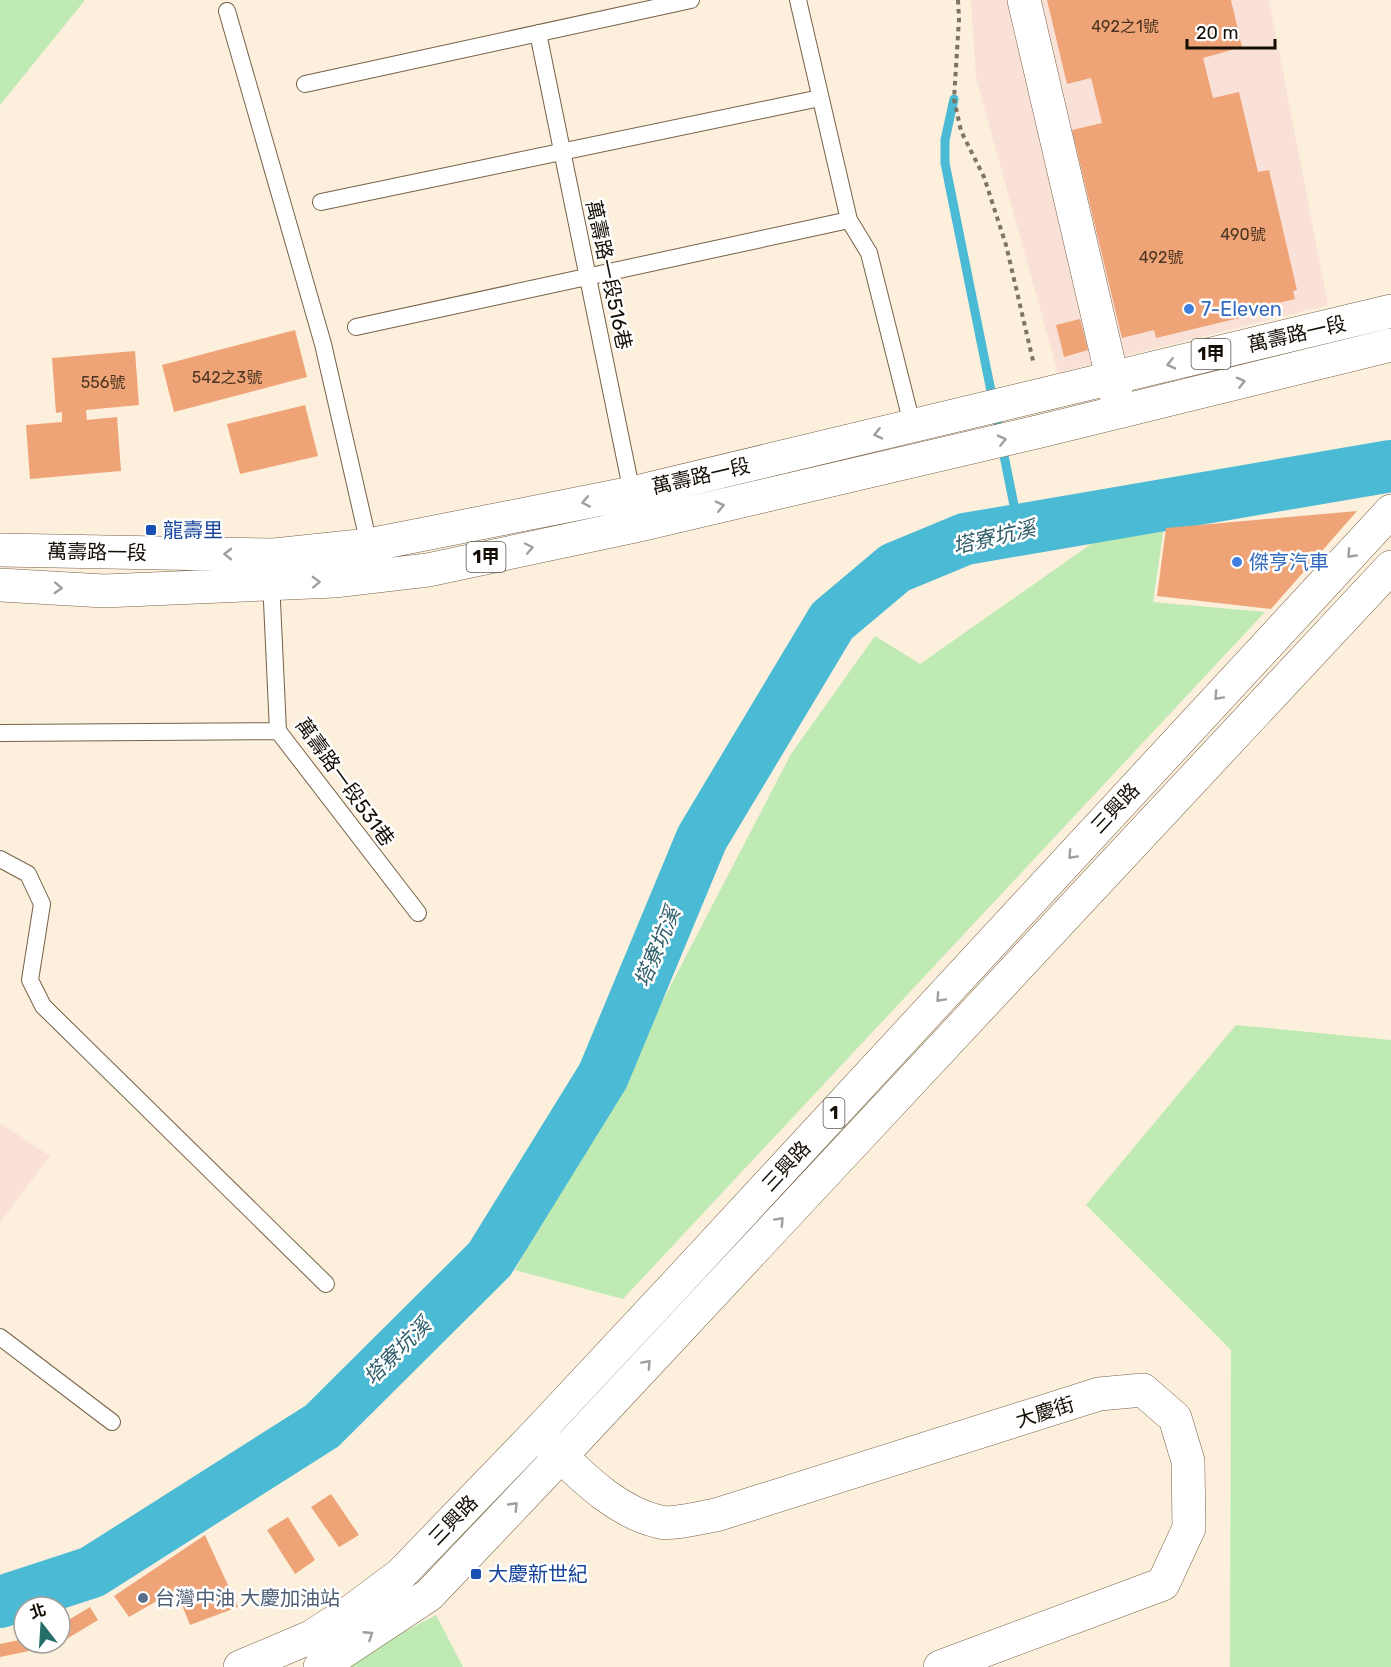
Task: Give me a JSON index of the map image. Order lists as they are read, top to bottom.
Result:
{
  "streets": {
    "main road": [
      "萬壽路一段",
      "1甲",
      "三興路",
      "1",
      "大慶街"
    ],
    "lane": ["萬壽路一段516巷", "萬壽路一段531巷"]
  },
  "crossings": [
    ["萬壽路一段516巷", "萬壽路一段"],
    ["萬壽路一段", "萬壽路一段531巷"],
    ["三興路", "大慶街"]
  ],
  "water": ["塔寮坑溪"],
  "places": {
    "other": ["7-Eleven", "傑亨汽車", "台灣中油 大慶加油站"],
    "transit": ["龍壽里", "大慶新世紀"]
  },
  "house_numbers": [
    "492之1號",
    "490號",
    "492號",
    "542之3號",
    "556號"
  ],
  "scale_bar": "20 m",
  "north": "top"
}
